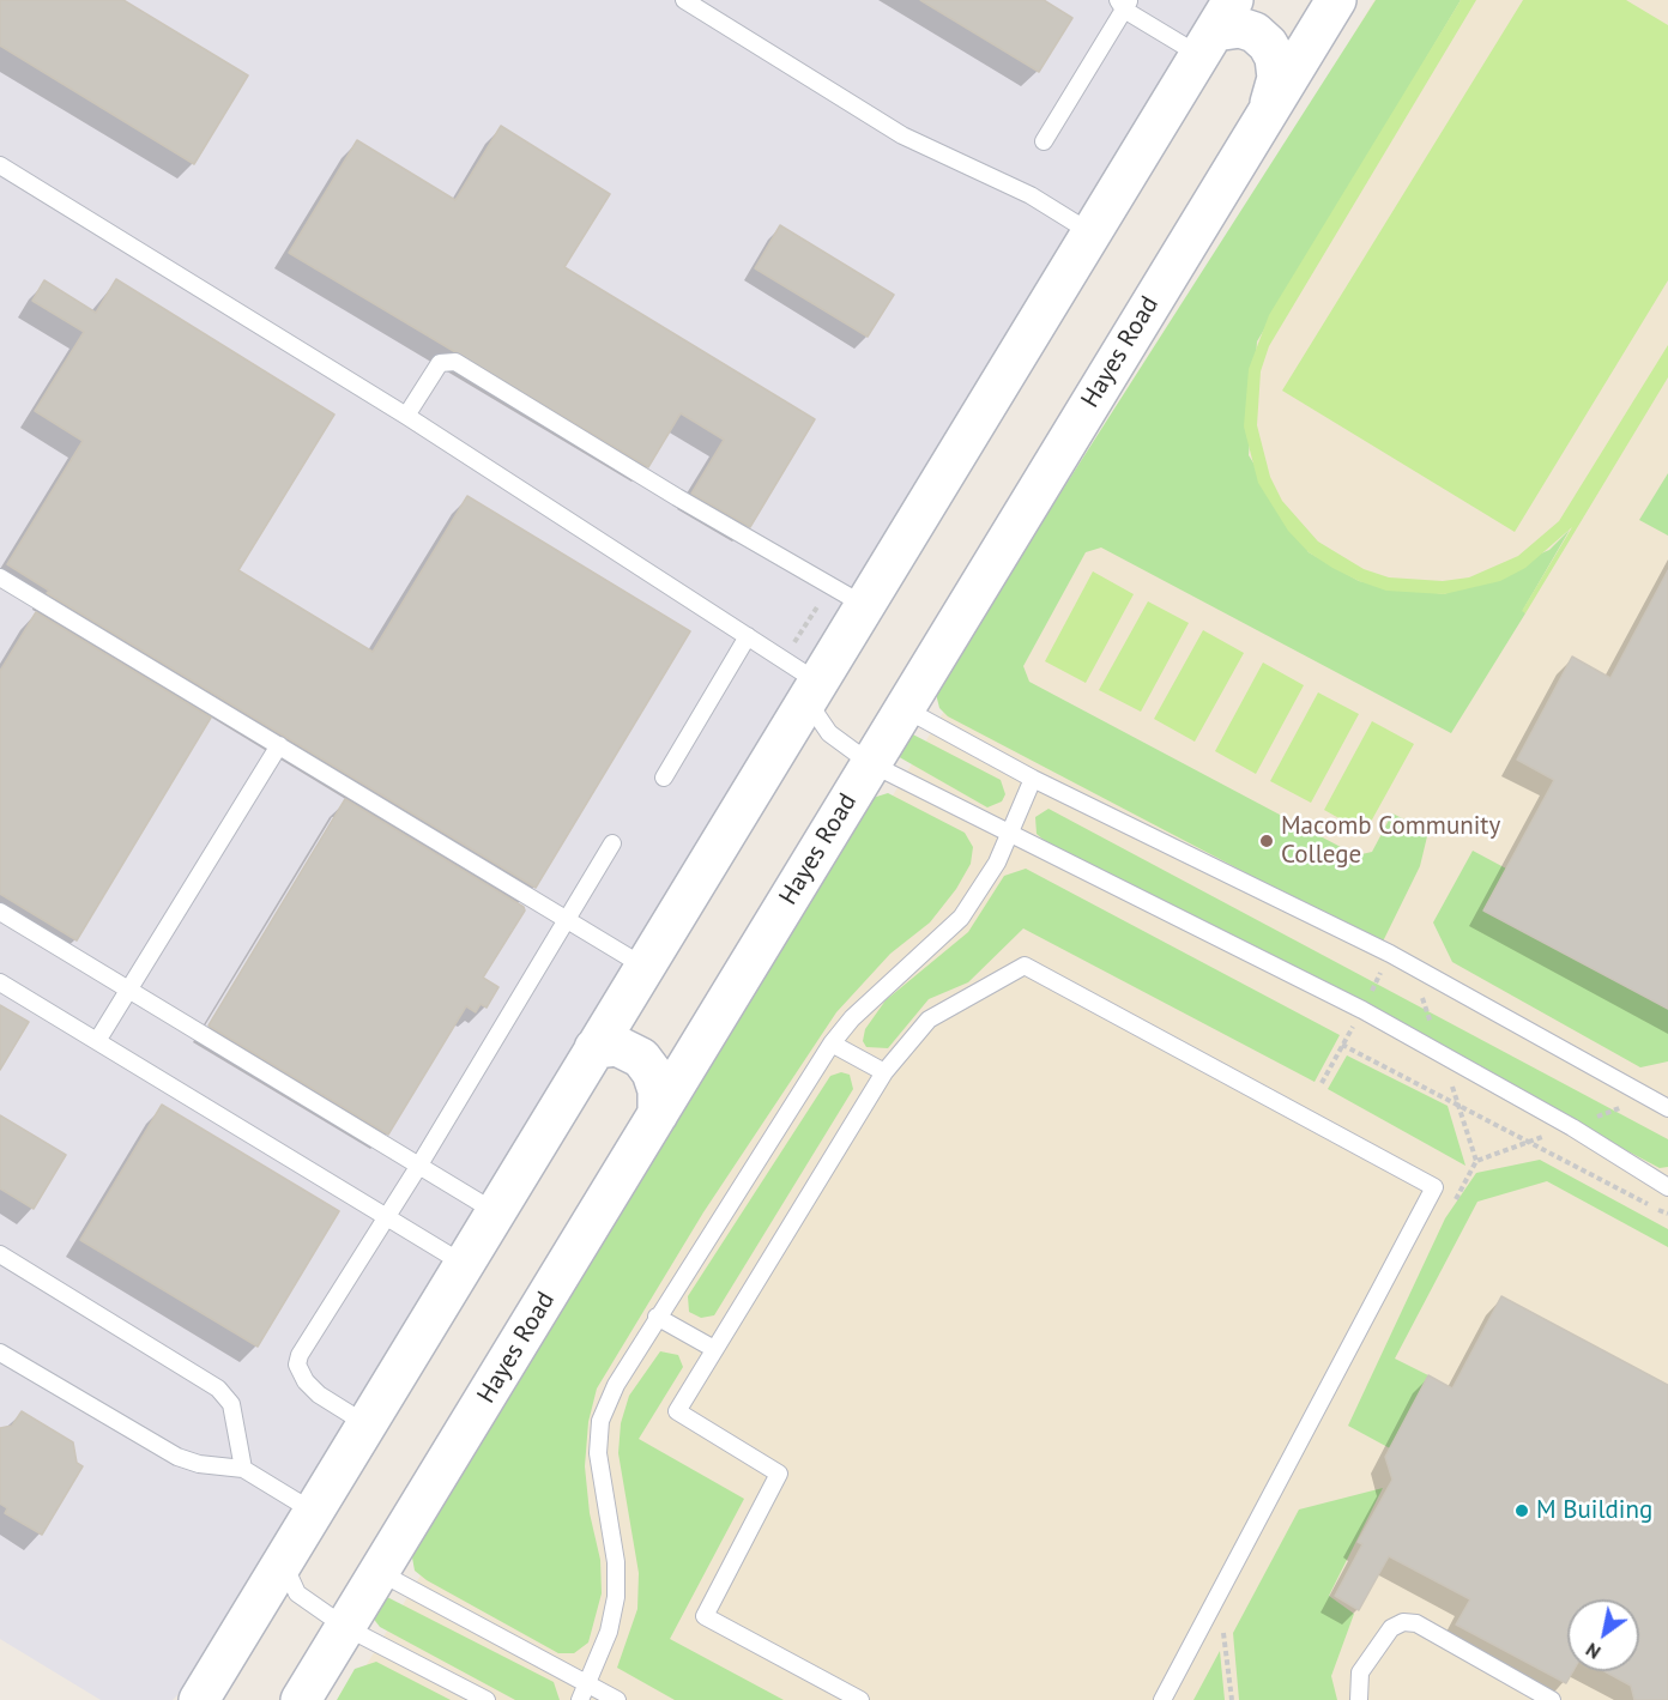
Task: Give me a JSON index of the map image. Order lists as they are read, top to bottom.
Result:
{
  "streets": {
    "street": ["Hayes Road"]
  },
  "places": ["Macomb Community College", "M Building"],
  "north": "bottom left"
}
